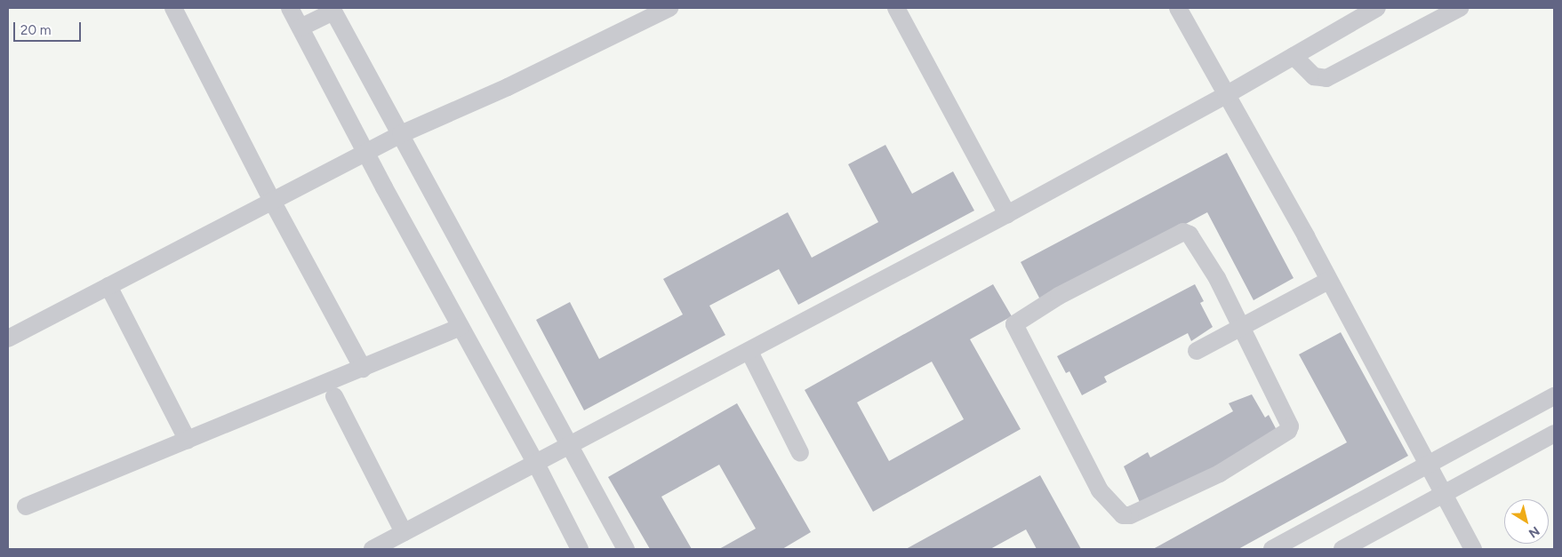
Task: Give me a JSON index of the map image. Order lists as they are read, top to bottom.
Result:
{
  "scale_bar": "20 m",
  "north": "bottom right"
}
